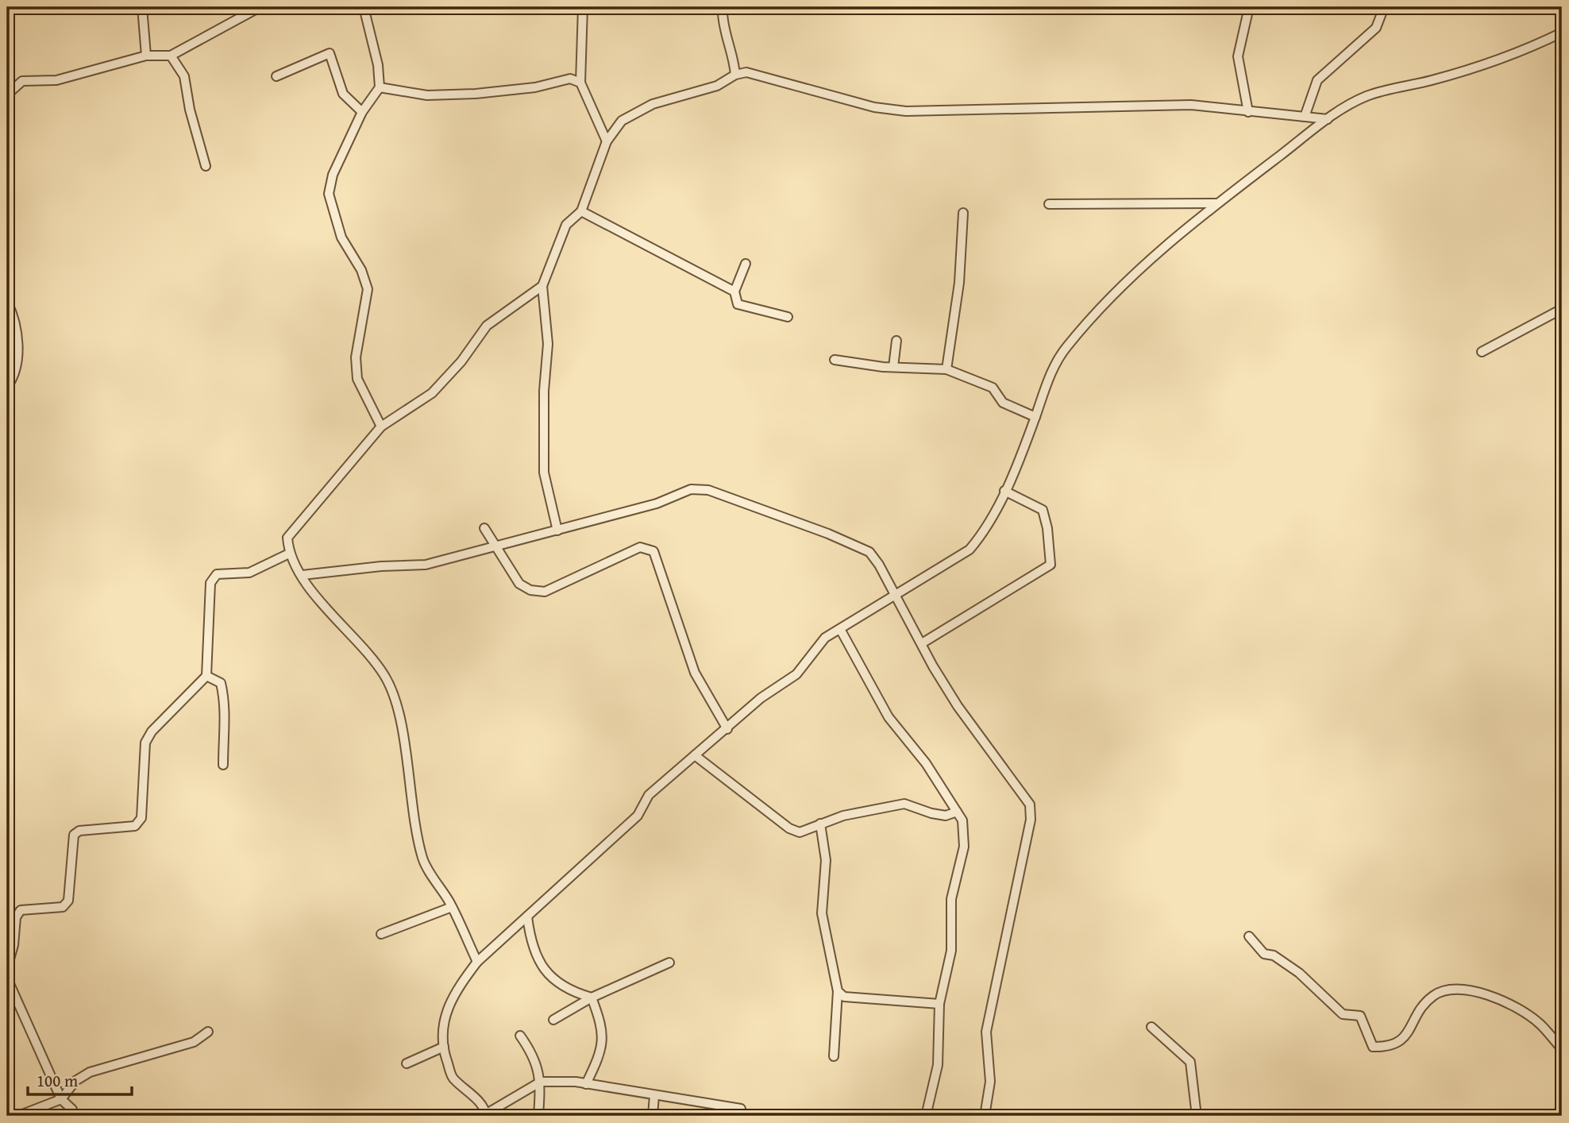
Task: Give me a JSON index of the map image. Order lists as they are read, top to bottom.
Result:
{
  "scale_bar": "100 m"
}
